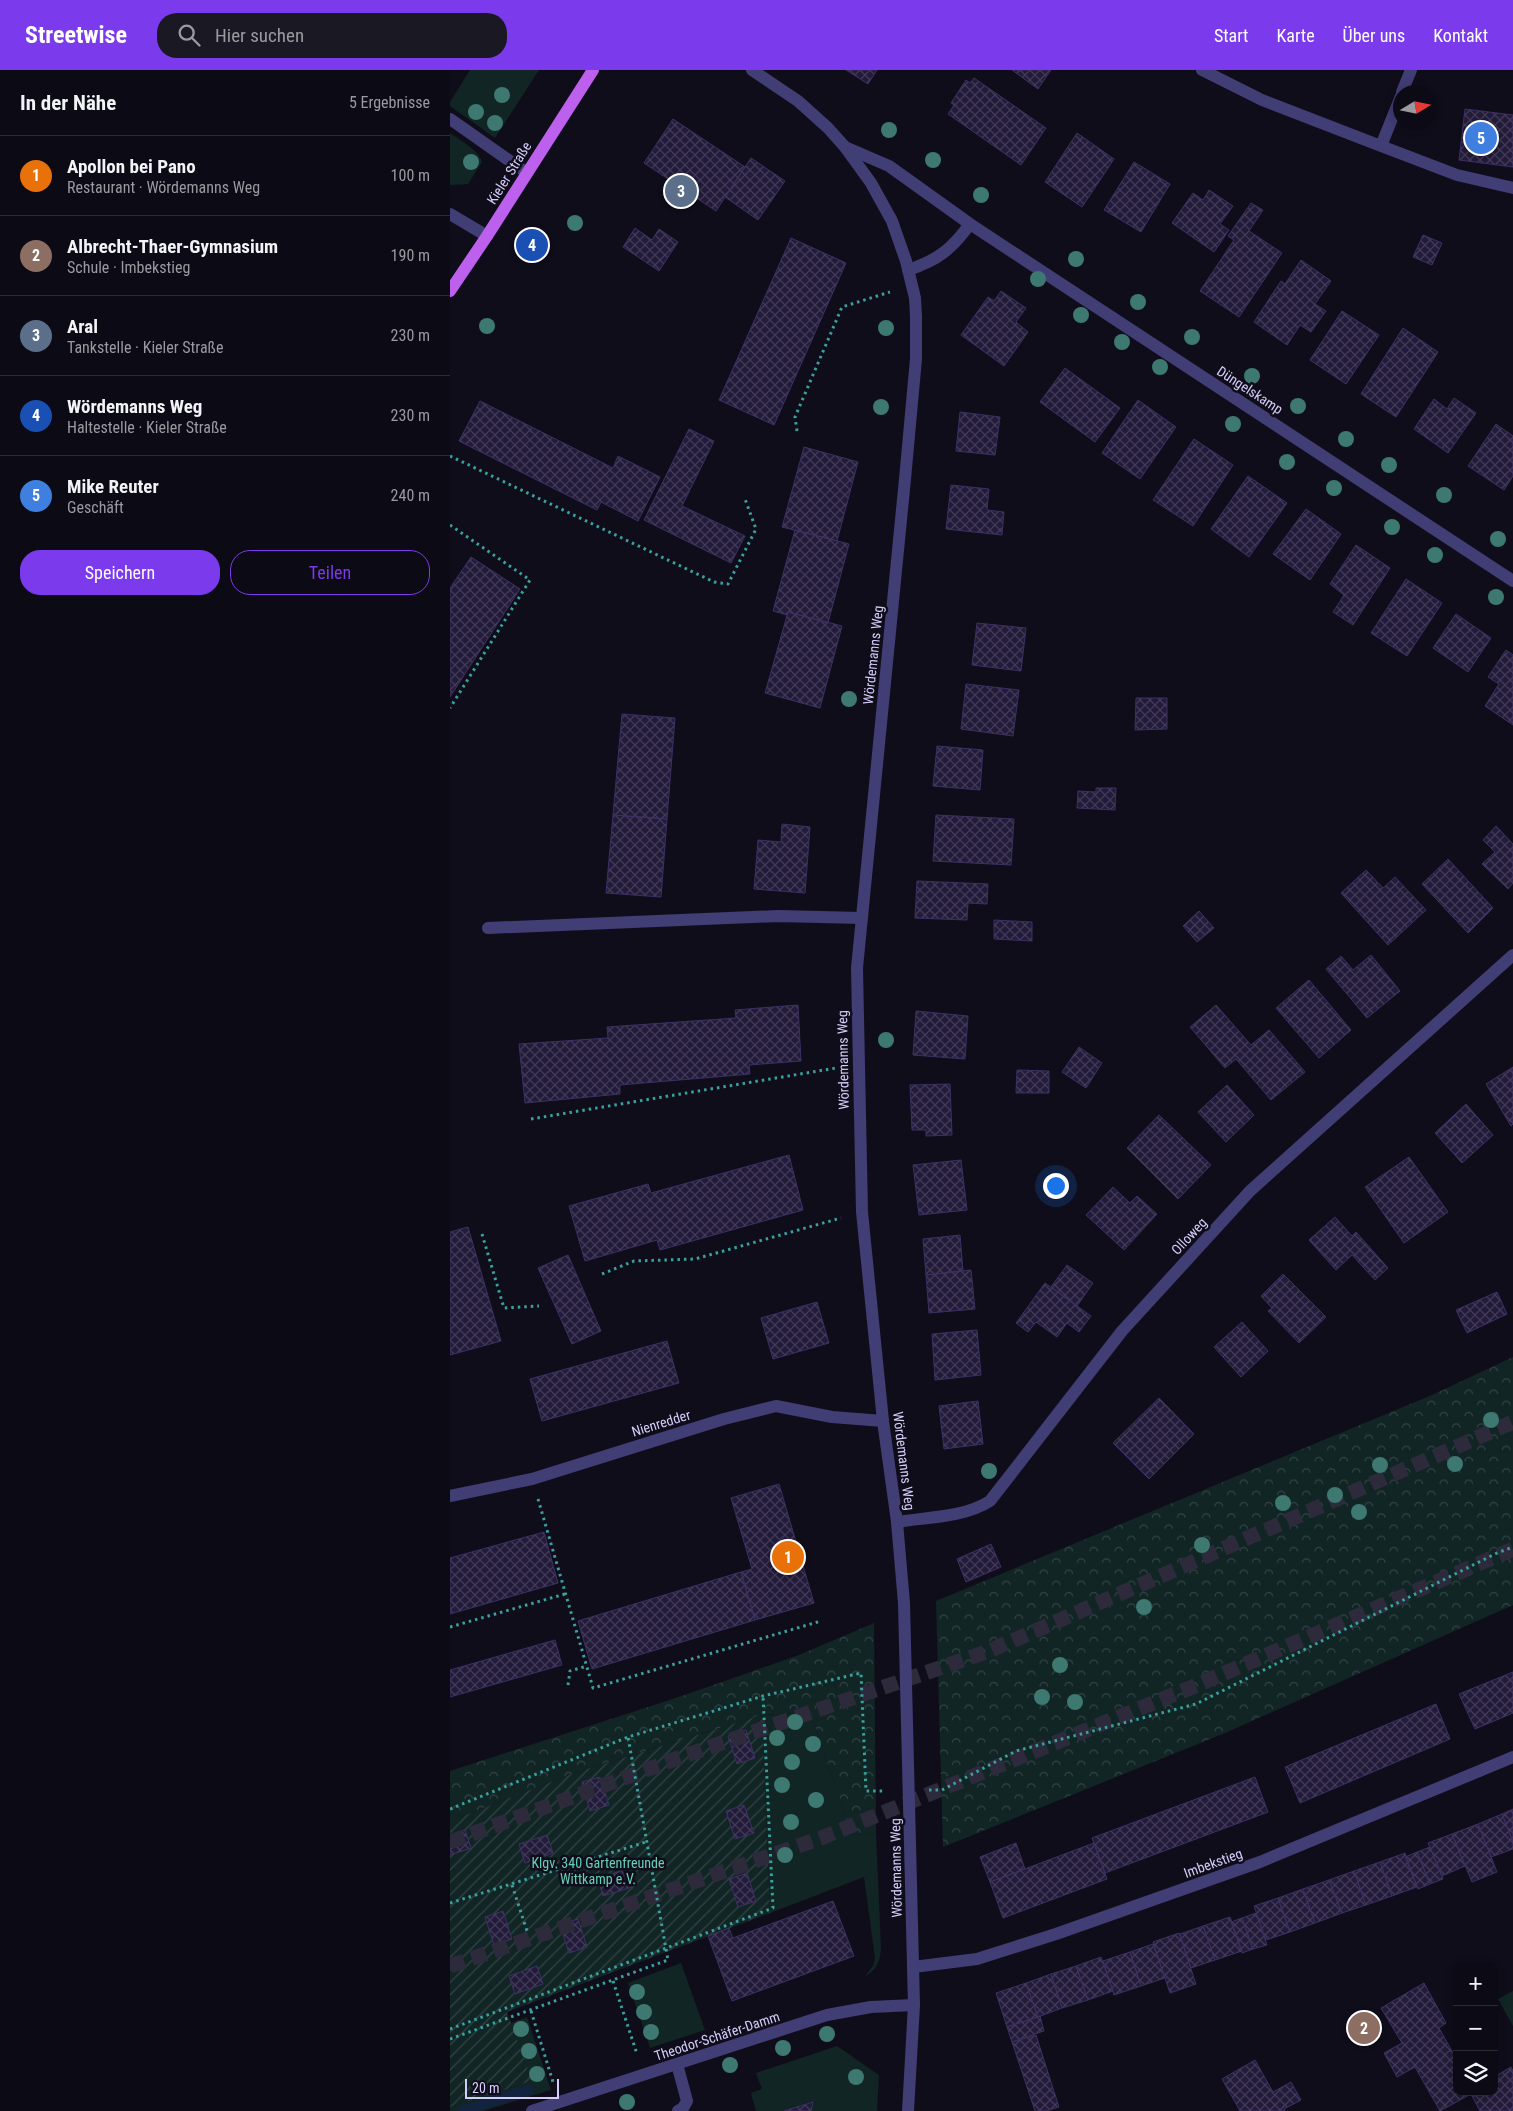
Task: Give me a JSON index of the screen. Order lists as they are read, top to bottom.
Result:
{
  "streets": {
    "main road": ["Kieler Straße"],
    "street": [
      "Düngelskamp",
      "Wördemanns Weg",
      "Olloweg",
      "Nienredder",
      "Imbekstieg",
      "Theodor-Schäfer-Damm"
    ]
  },
  "crossings": [
    ["Düngelskamp", "Wördemanns Weg"],
    ["Wördemanns Weg", "Olloweg"],
    ["Wördemanns Weg", "Nienredder"],
    ["Wördemanns Weg", "Imbekstieg"],
    ["Wördemanns Weg", "Theodor-Schäfer-Damm"]
  ],
  "parks": ["Klgv. 340 Gartenfreunde Wittkamp e.V."],
  "scale_bar": "20 m",
  "north": "right",
  "page": {
    "header": "Streetwise",
    "search": "Hier suchen",
    "nav": [
      "Start",
      "Karte",
      "Über uns",
      "Kontakt"
    ],
    "heading": ["In der Nähe", "5 Ergebnisse"],
    "pins": [
      "5",
      "3",
      "4",
      "1",
      "2"
    ],
    "list": [
      {
        "mark": "1",
        "name": "Apollon bei Pano",
        "note": "Restaurant · Wördemanns Weg",
        "value": "100 m"
      },
      {
        "mark": "2",
        "name": "Albrecht-Thaer-Gymnasium",
        "note": "Schule · Imbekstieg",
        "value": "190 m"
      },
      {
        "mark": "3",
        "name": "Aral",
        "note": "Tankstelle · Kieler Straße",
        "value": "230 m"
      },
      {
        "mark": "4",
        "name": "Wördemanns Weg",
        "note": "Haltestelle · Kieler Straße",
        "value": "230 m"
      },
      {
        "mark": "5",
        "name": "Mike Reuter",
        "note": "Geschäft",
        "value": "240 m"
      }
    ],
    "buttons": ["Speichern", "Teilen"],
    "map_buttons": ["+", "−"],
    "scale": "20 m"
  }
}
